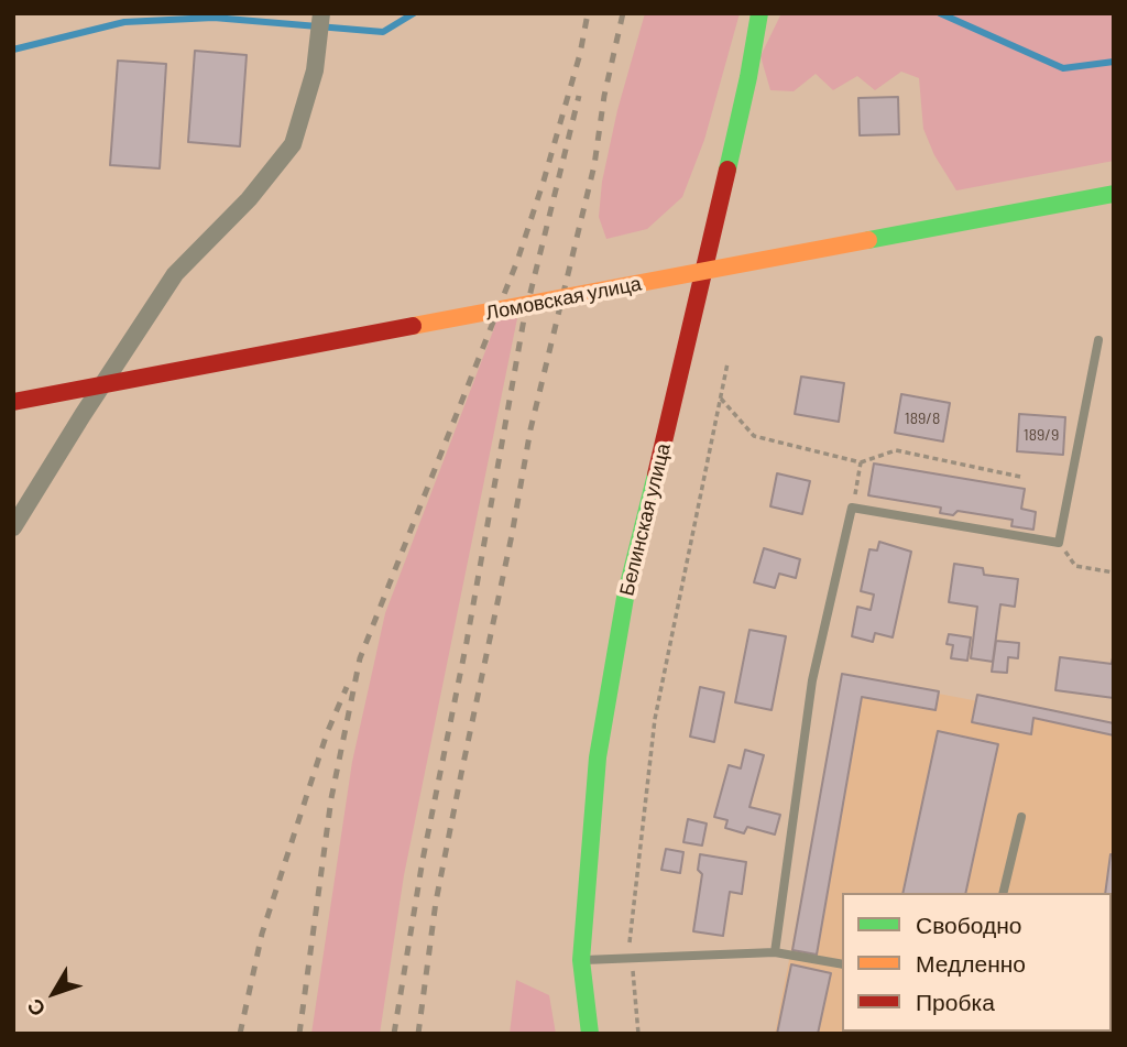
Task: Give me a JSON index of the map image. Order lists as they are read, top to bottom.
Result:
{
  "streets": {
    "main road": ["Ломовская улица", "Белинская улица"]
  },
  "house_numbers": ["189/8", "189/9"],
  "legend": ["Свободно", "Медленно", "Пробка"],
  "north": "bottom left"
}
